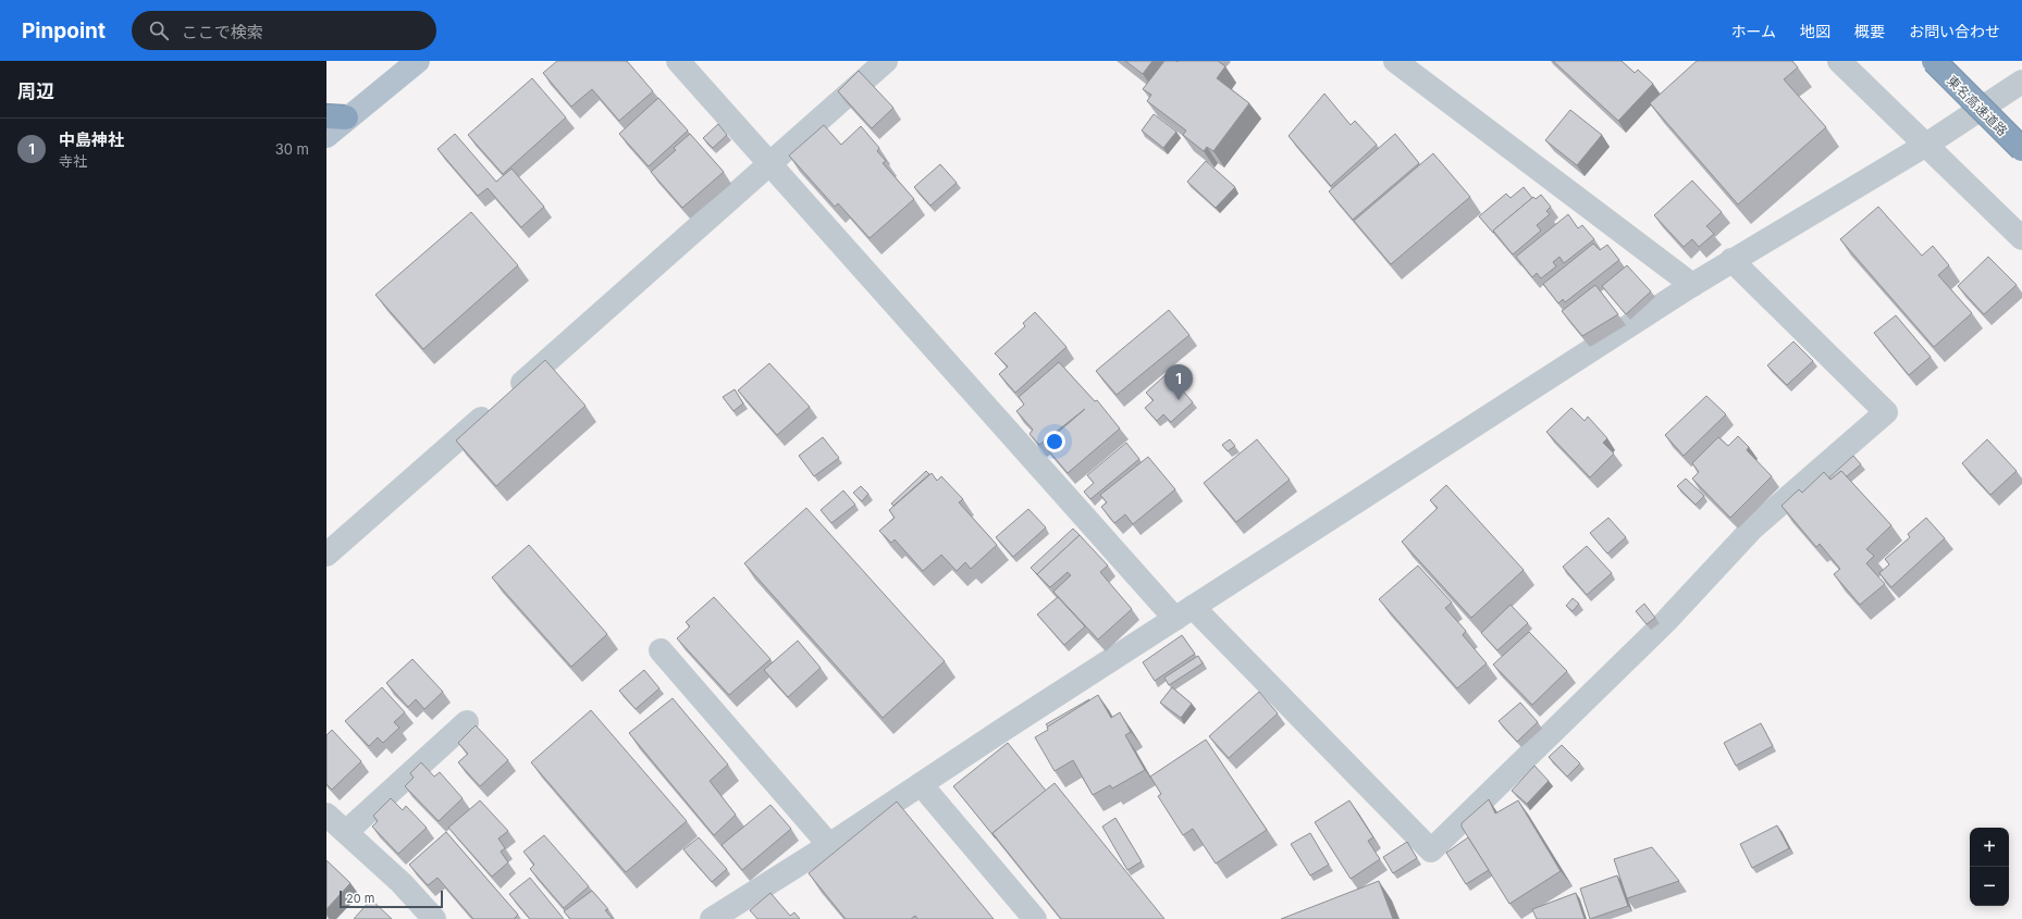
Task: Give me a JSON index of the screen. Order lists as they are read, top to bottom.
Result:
{
  "streets": {
    "highway": ["東名高速道路"]
  },
  "scale_bar": "20 m",
  "page": {
    "header": "Pinpoint",
    "search": "ここで検索",
    "nav": [
      "ホーム",
      "地図",
      "概要",
      "お問い合わせ"
    ],
    "heading": "周辺",
    "list": [
      {
        "mark": "1",
        "name": "中島神社",
        "note": "寺社",
        "value": "30 m"
      }
    ],
    "pins": "1",
    "map_buttons": ["+", "−"],
    "scale": "20 m"
  }
}
